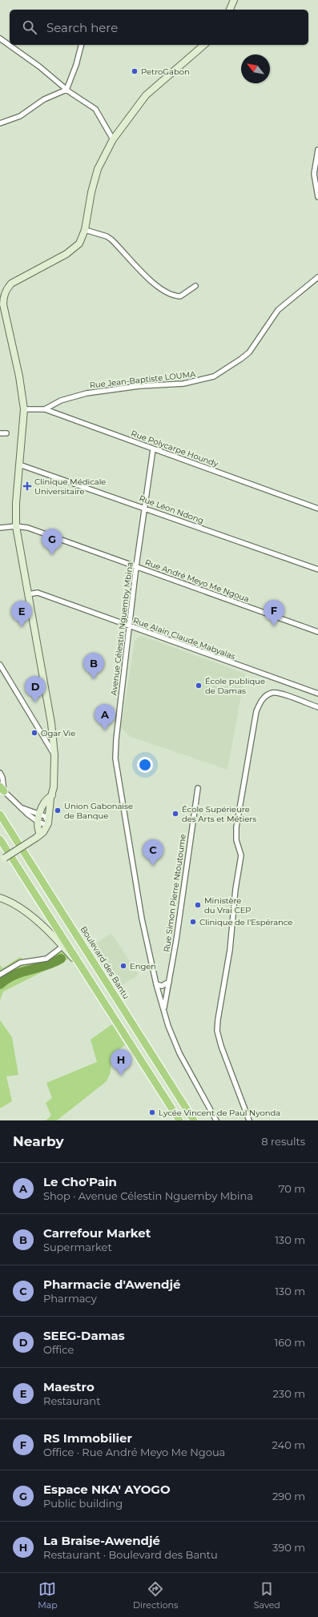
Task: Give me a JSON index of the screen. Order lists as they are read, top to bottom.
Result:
{
  "streets": {
    "highway": ["Boulevard des Bantu"],
    "street": [
      "Rue Jean-Baptiste LOUMA",
      "Rue Polycarpe Houndy",
      "Rue Léon Ndong",
      "Rue André Meyo Me Ngoua",
      "Avenue Célestin Nguemby Mbina",
      "Rue Alain Claude Mabyalas",
      "Rue Simon Pierre Ntoutoume"
    ]
  },
  "crossings": [
    ["Rue Jean-Baptiste LOUMA", "Rue Polycarpe Houndy"],
    ["Rue Polycarpe Houndy", "Avenue Célestin Nguemby Mbina"],
    ["Rue Léon Ndong", "Avenue Célestin Nguemby Mbina"],
    ["Rue André Meyo Me Ngoua", "Avenue Célestin Nguemby Mbina"],
    ["Avenue Célestin Nguemby Mbina", "Rue Alain Claude Mabyalas"],
    ["Avenue Célestin Nguemby Mbina", "Rue Simon Pierre Ntoutoume"]
  ],
  "places": {
    "other": [
      "PetroGabon",
      "École publique de Damas",
      "Ogar Vie",
      "Union Gabonaise de Banque",
      "École Supérieure des Arts et Métiers",
      "Ministère du Vrai CEP",
      "Clinique de l'Espérance",
      "Engen",
      "Lycée Vincent de Paul Nyonda"
    ],
    "health": ["Clinique Médicale Universitaire"]
  },
  "north": "top left",
  "page": {
    "search": "Search here",
    "pins": [
      "G",
      "F",
      "E",
      "B",
      "D",
      "A",
      "C",
      "H"
    ],
    "heading": ["Nearby", "8 results"],
    "list": [
      {
        "mark": "A",
        "name": "Le Cho'Pain",
        "note": "Shop · Avenue Célestin Nguemby Mbina",
        "value": "70 m"
      },
      {
        "mark": "B",
        "name": "Carrefour Market",
        "note": "Supermarket",
        "value": "130 m"
      },
      {
        "mark": "C",
        "name": "Pharmacie d'Awendjé",
        "note": "Pharmacy",
        "value": "130 m"
      },
      {
        "mark": "D",
        "name": "SEEG-Damas",
        "note": "Office",
        "value": "160 m"
      },
      {
        "mark": "E",
        "name": "Maestro",
        "note": "Restaurant",
        "value": "230 m"
      },
      {
        "mark": "F",
        "name": "RS Immobilier",
        "note": "Office · Rue André Meyo Me Ngoua",
        "value": "240 m"
      },
      {
        "mark": "G",
        "name": "Espace NKA' AYOGO",
        "note": "Public building",
        "value": "290 m"
      },
      {
        "mark": "H",
        "name": "La Braise-Awendjé",
        "note": "Restaurant · Boulevard des Bantu",
        "value": "390 m"
      }
    ],
    "nav": ["Map", "Directions", "Saved"]
  }
}
